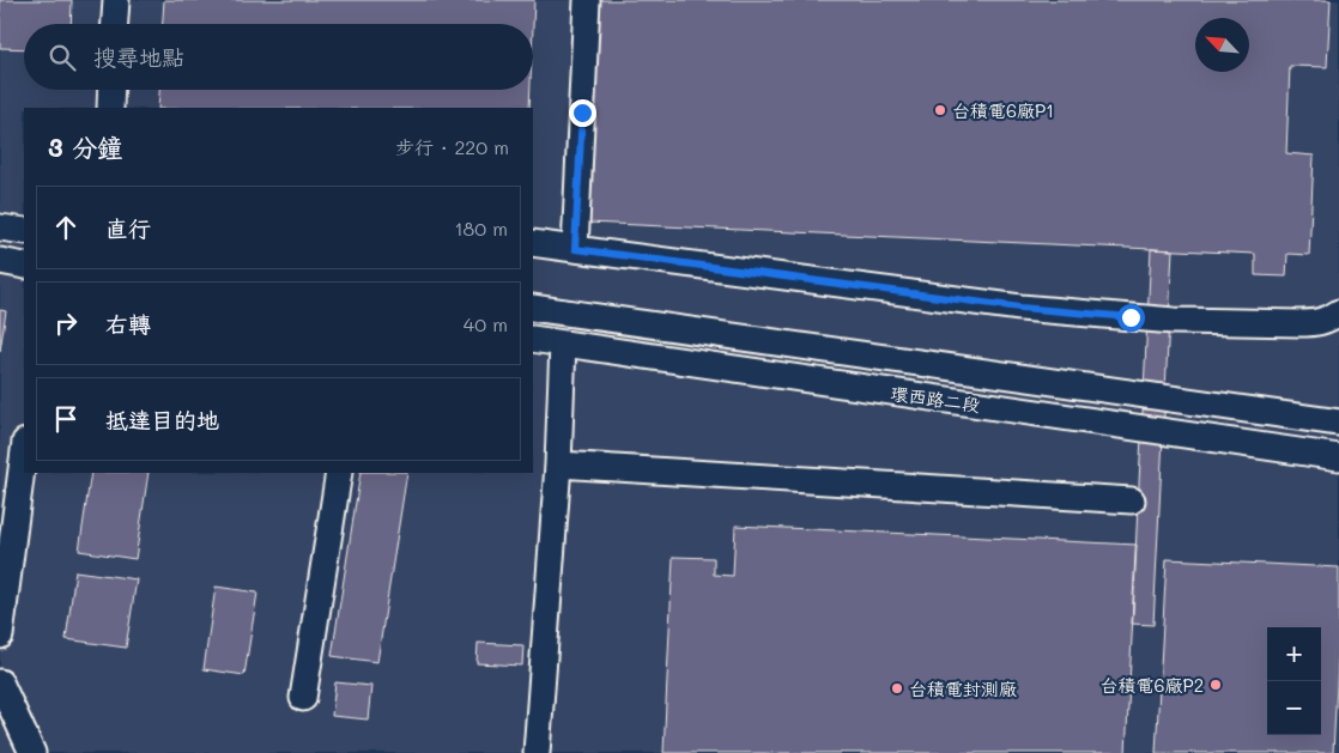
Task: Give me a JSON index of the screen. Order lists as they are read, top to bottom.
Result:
{
  "streets": {
    "street": ["環西路二段"]
  },
  "places": ["台積電6廠P1", "台積電6廠P2", "台積電封測廠"],
  "north": "top left",
  "page": {
    "search": "搜尋地點",
    "heading": ["3 分鐘", "步行 · 220 m"],
    "list": [
      ["直行", "180 m"],
      ["右轉", "40 m"],
      "抵達目的地"
    ],
    "map_buttons": ["+", "−"]
  }
}
